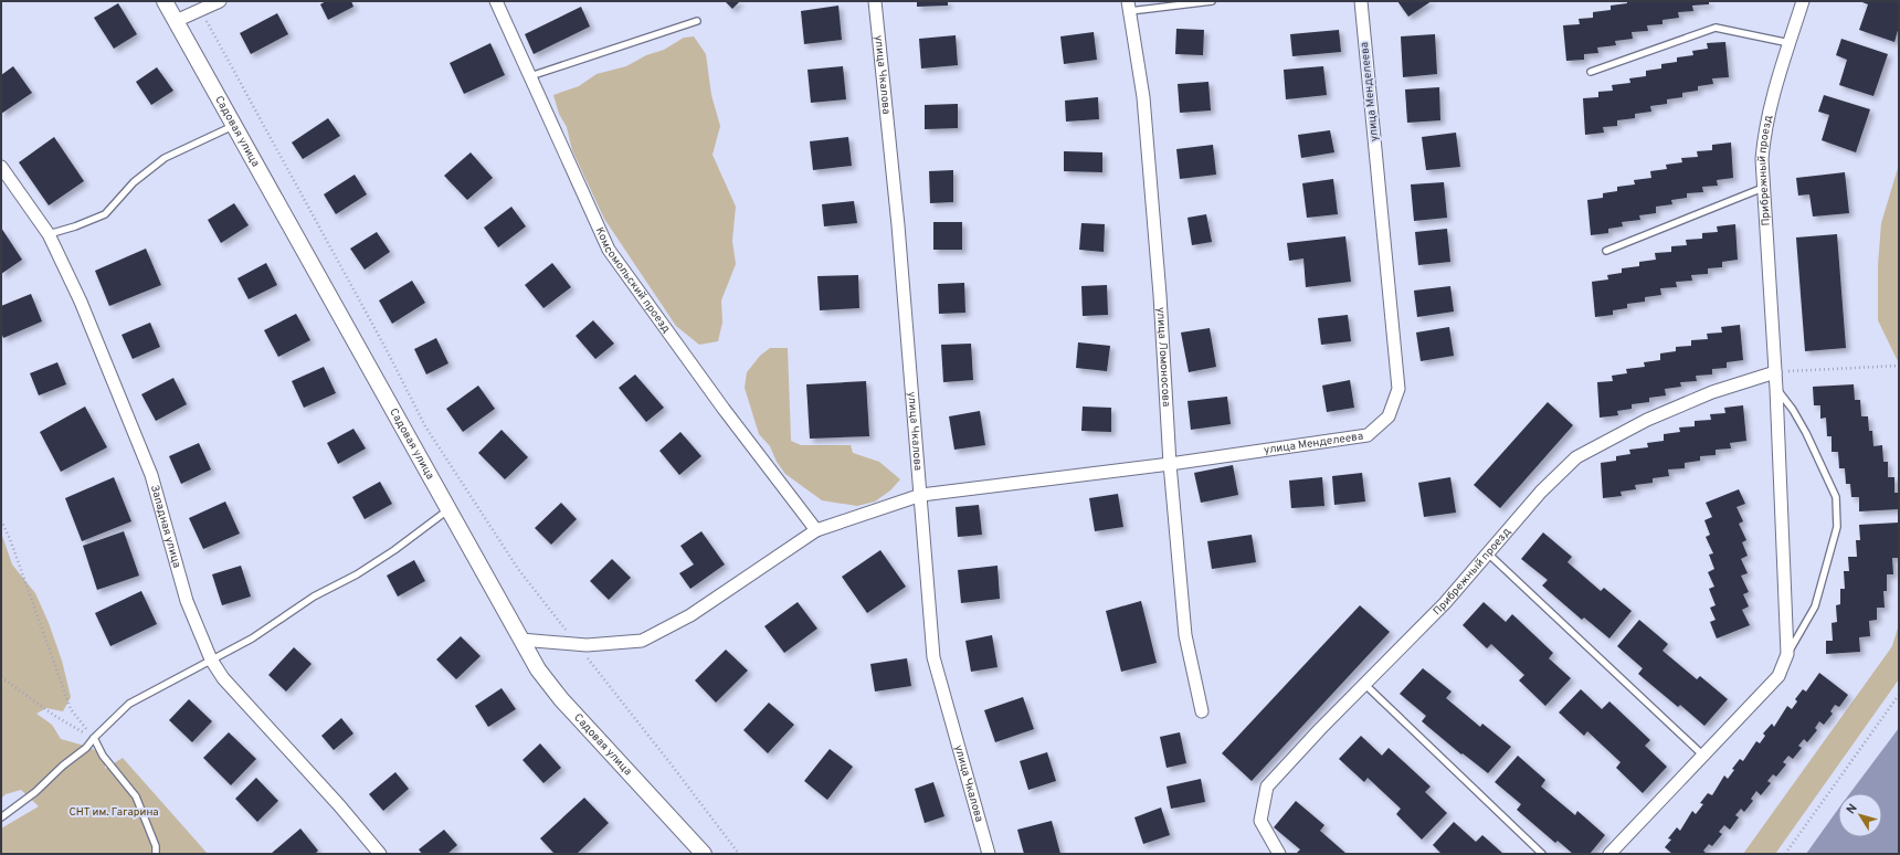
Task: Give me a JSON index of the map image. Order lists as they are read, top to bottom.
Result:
{
  "streets": {
    "street": [
      "улица Чкалова",
      "улица Менделеева",
      "Садовая улица",
      "Прибрежный проезд",
      "Комсомольский проезд",
      "улица Ломоносова",
      "Западная улица"
    ]
  },
  "crossings": [
    ["улица Чкалова", "улица Менделеева"],
    ["улица Менделеева", "Садовая улица"],
    ["улица Менделеева", "Комсомольский проезд"],
    ["улица Менделеева", "улица Ломоносова"]
  ],
  "parks": ["СНТ им. Гагарина"],
  "north": "top left"
}
